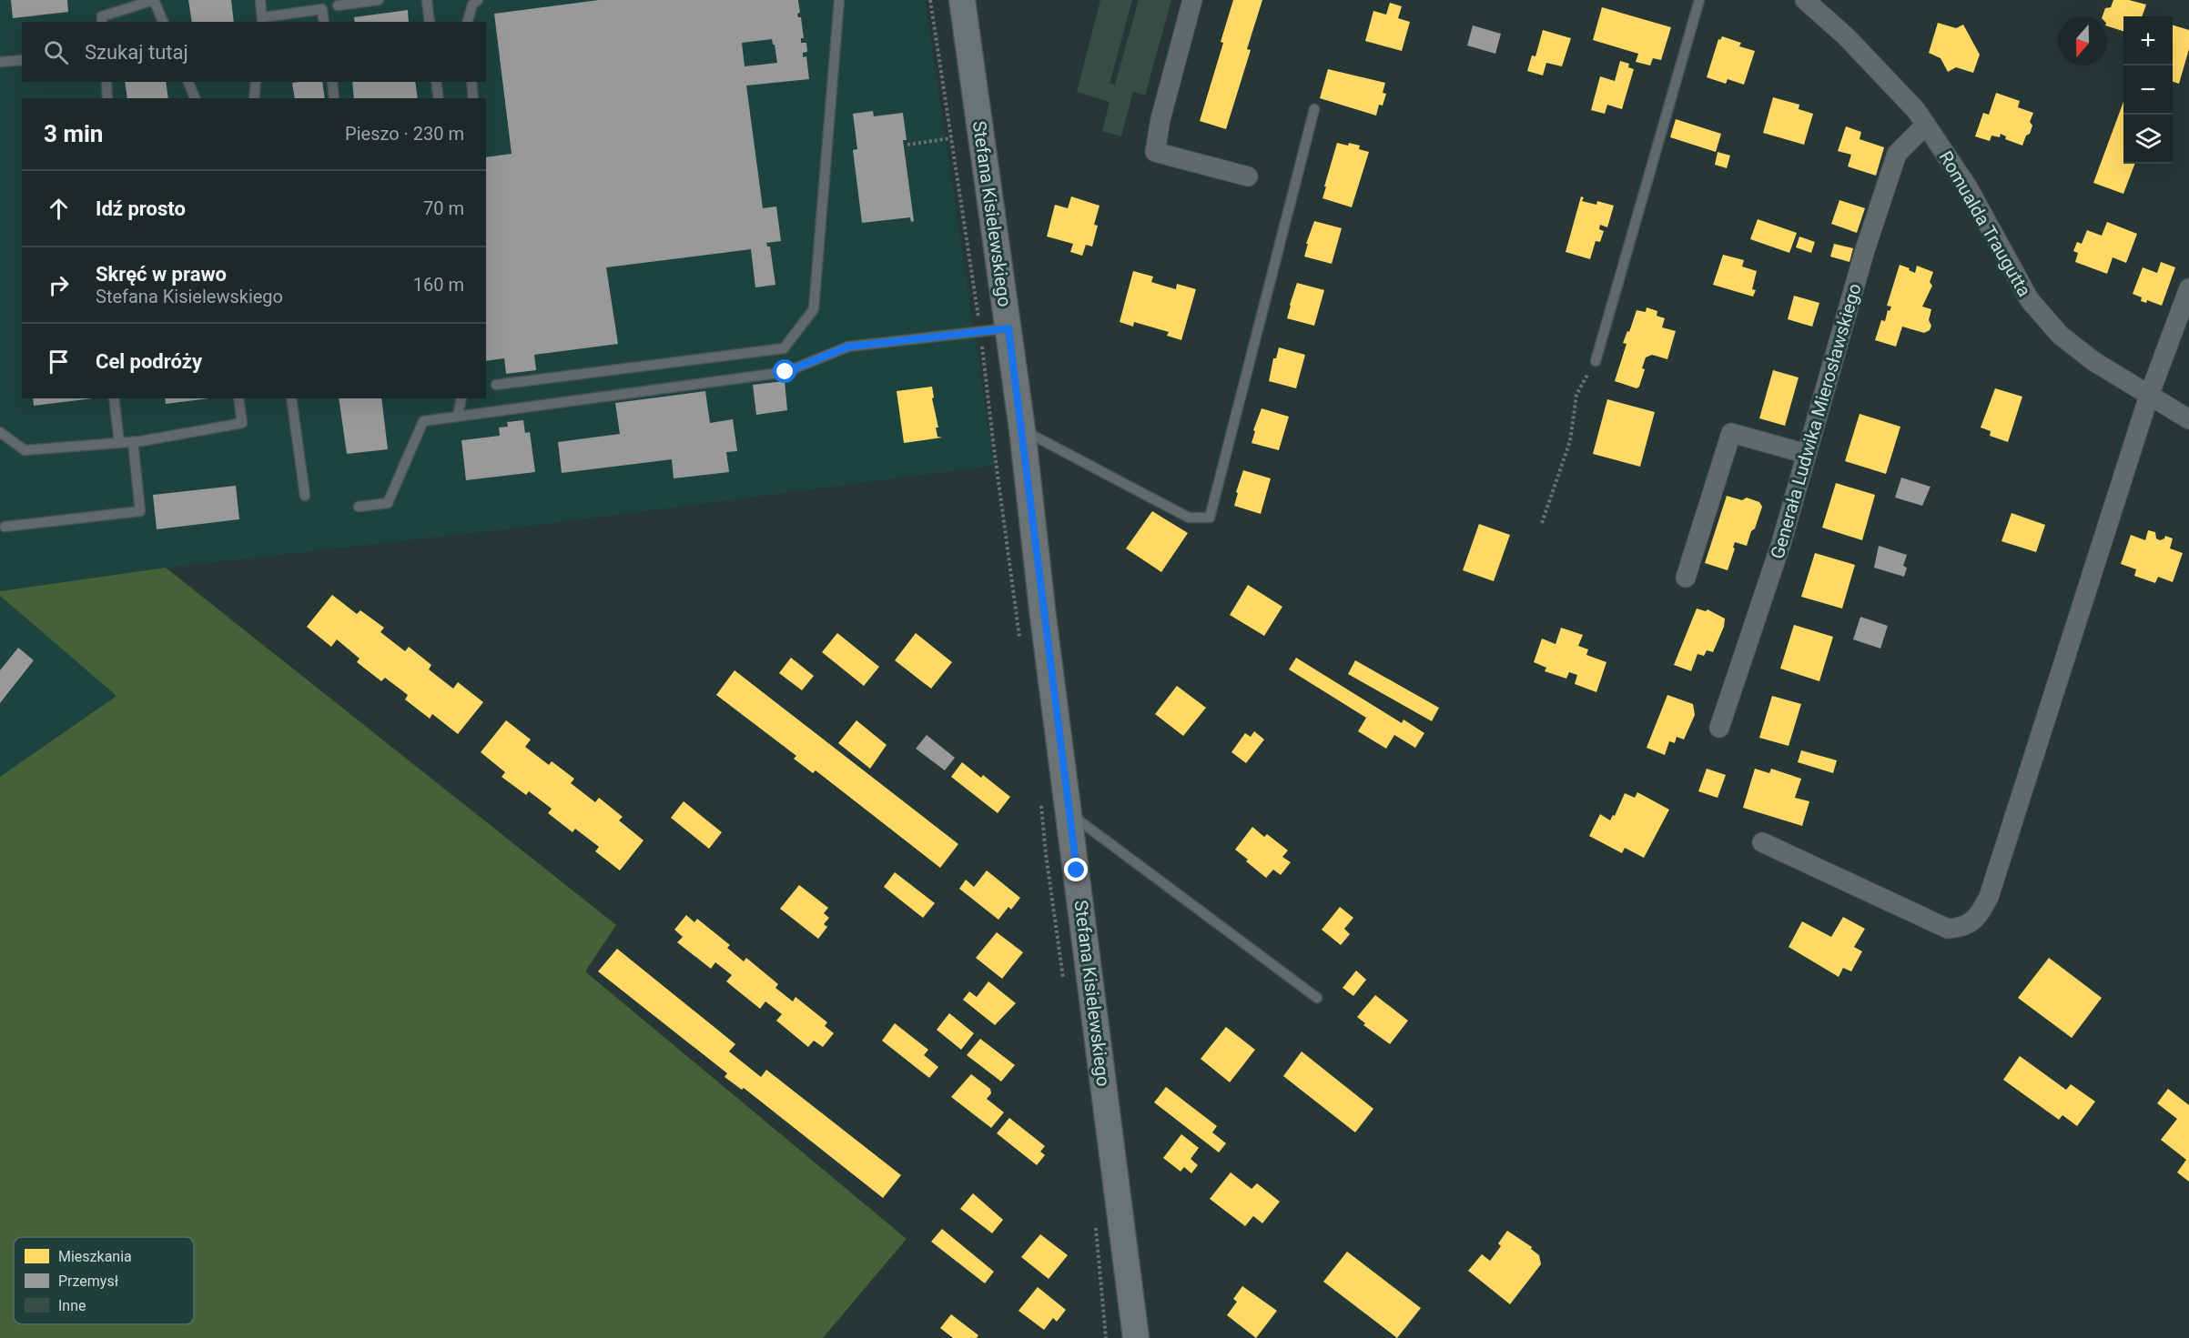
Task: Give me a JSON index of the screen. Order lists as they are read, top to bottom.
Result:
{
  "streets": {
    "main road": ["Stefana Kisielewskiego"],
    "street": ["Romualda Traugutta", "Generała Ludwika Mierosławskiego"]
  },
  "crossings": [
    ["Romualda Traugutta", "Generała Ludwika Mierosławskiego"]
  ],
  "legend": ["Mieszkania", "Przemysł", "Inne"],
  "north": "bottom",
  "page": {
    "map_buttons": ["+", "−"],
    "search": "Szukaj tutaj",
    "heading": ["3 min", "Pieszo · 230 m"],
    "list": [
      ["Idź prosto", "70 m"],
      ["Skręć w prawo", "Stefana Kisielewskiego", "160 m"],
      "Cel podróży"
    ]
  }
}
